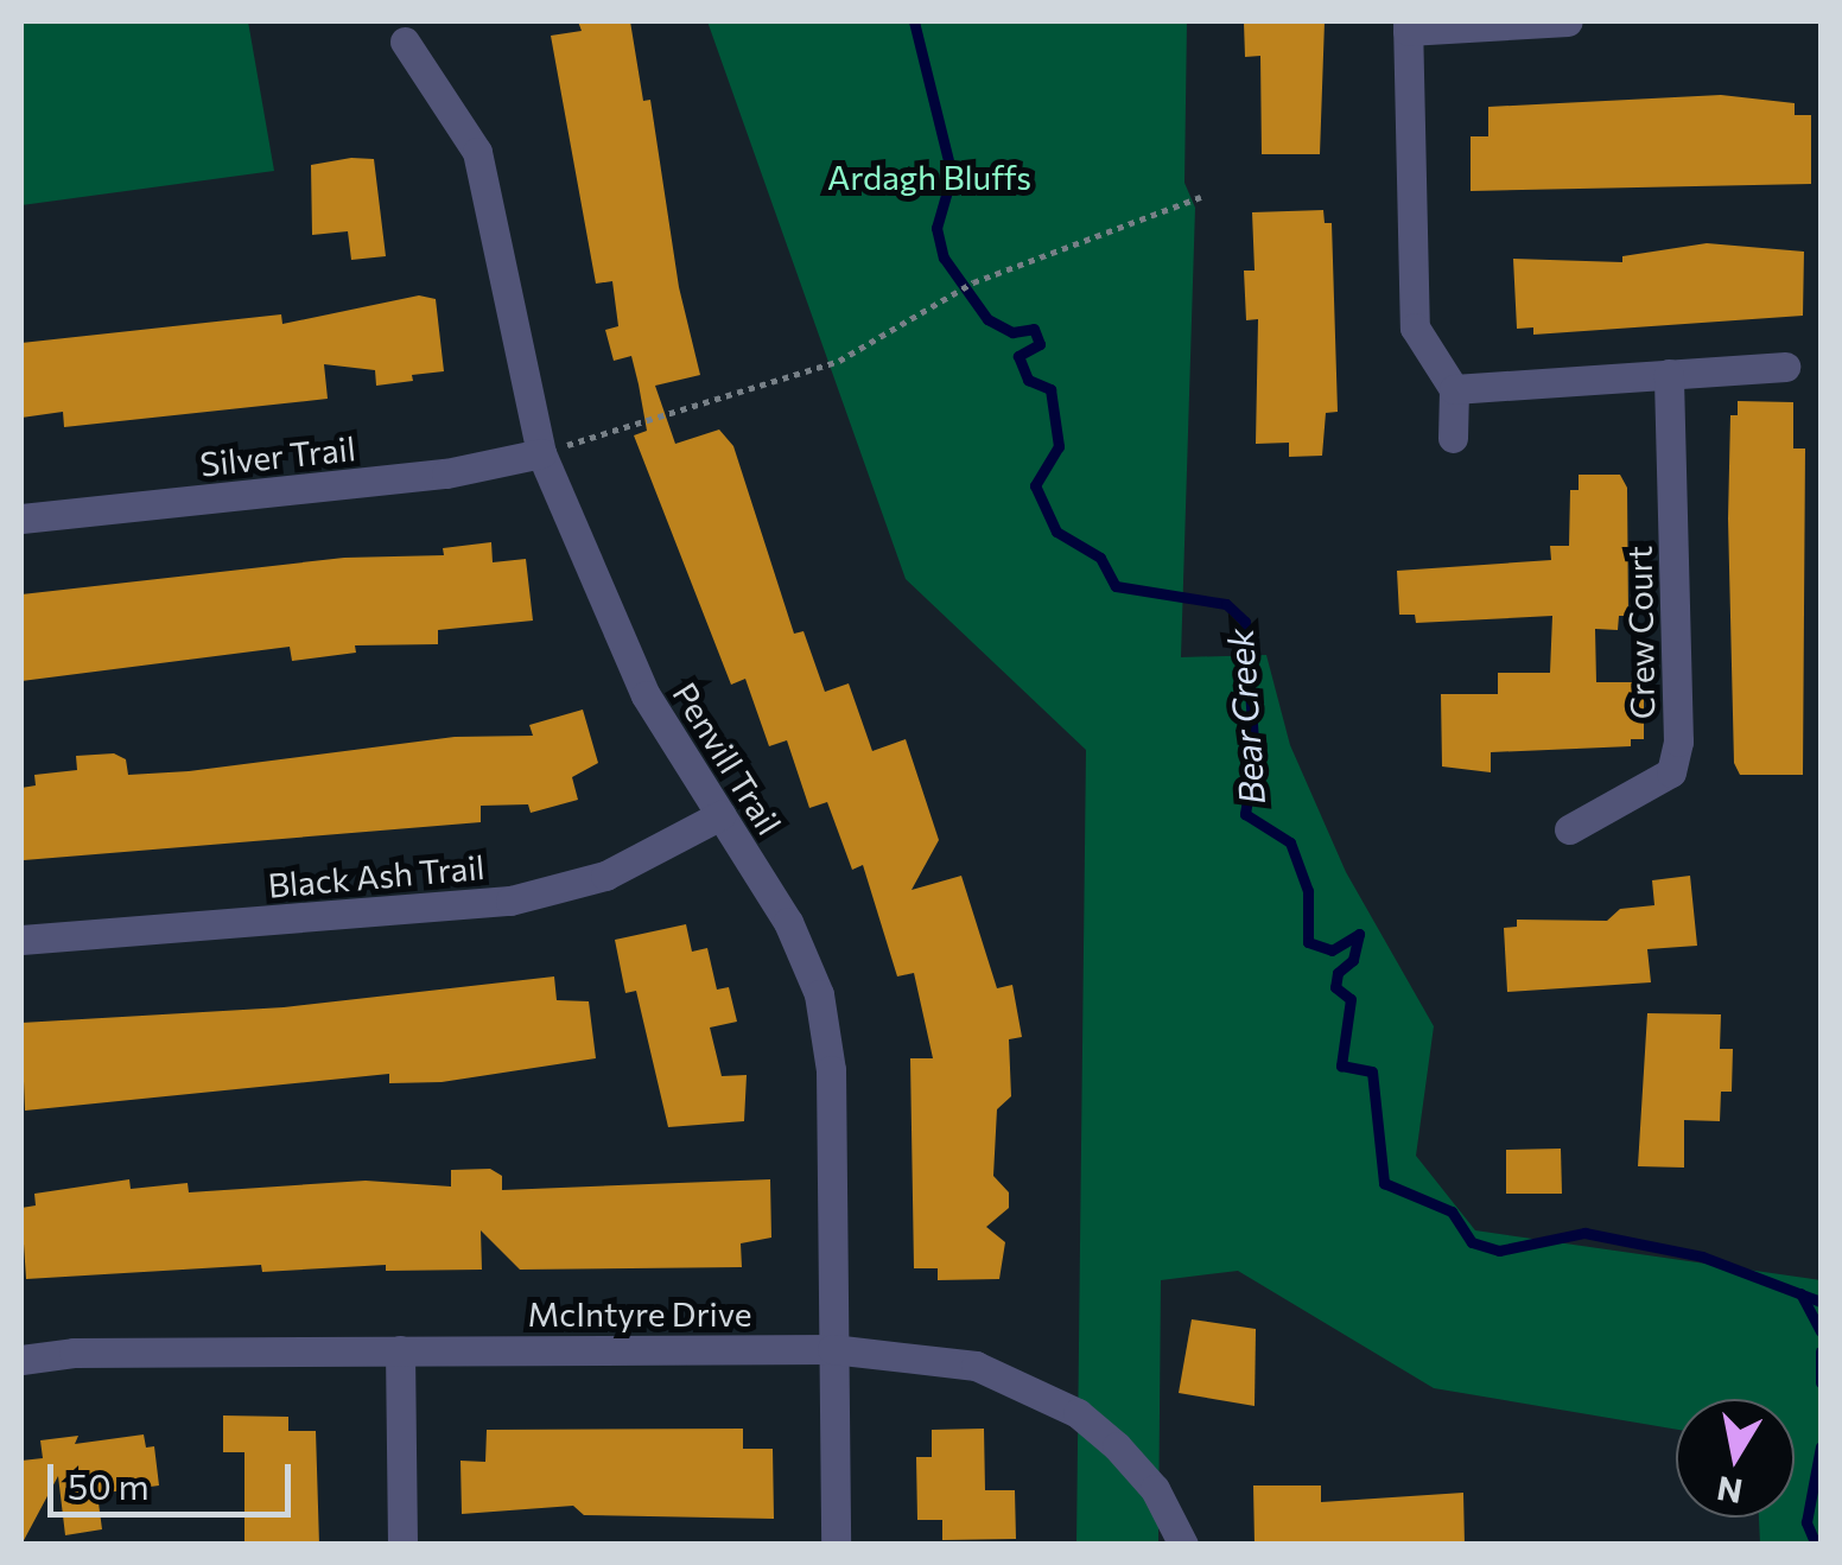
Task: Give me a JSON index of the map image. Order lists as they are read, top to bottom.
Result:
{
  "streets": {
    "street": [
      "Silver Trail",
      "Crew Court",
      "Penvill Trail",
      "Black Ash Trail",
      "McIntyre Drive"
    ]
  },
  "crossings": [
    ["Silver Trail", "Penvill Trail"],
    ["Penvill Trail", "Black Ash Trail"],
    ["Penvill Trail", "McIntyre Drive"]
  ],
  "water": ["Bear Creek"],
  "parks": ["Ardagh Bluffs"],
  "scale_bar": "50 m",
  "north": "bottom"
}
